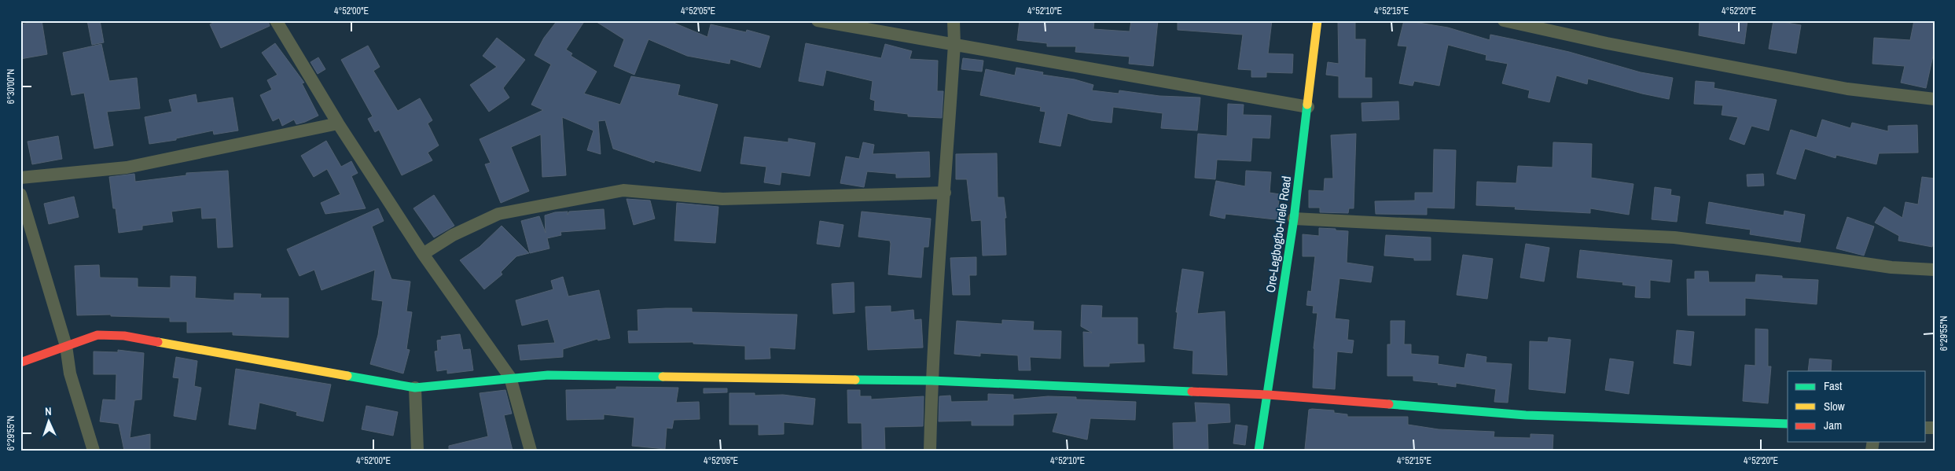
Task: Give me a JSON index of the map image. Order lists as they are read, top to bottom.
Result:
{
  "streets": {
    "street": ["Ore-Legbogbo-Irele Road"]
  },
  "legend": ["Fast", "Slow", "Jam"],
  "north": "top",
  "coordinates": [
    "4°52'00\"E",
    "4°52'05\"E",
    "4°52'10\"E",
    "4°52'15\"E",
    "4°52'20\"E",
    "6°30'00\"N",
    "6°29'55\"N"
  ]
}
